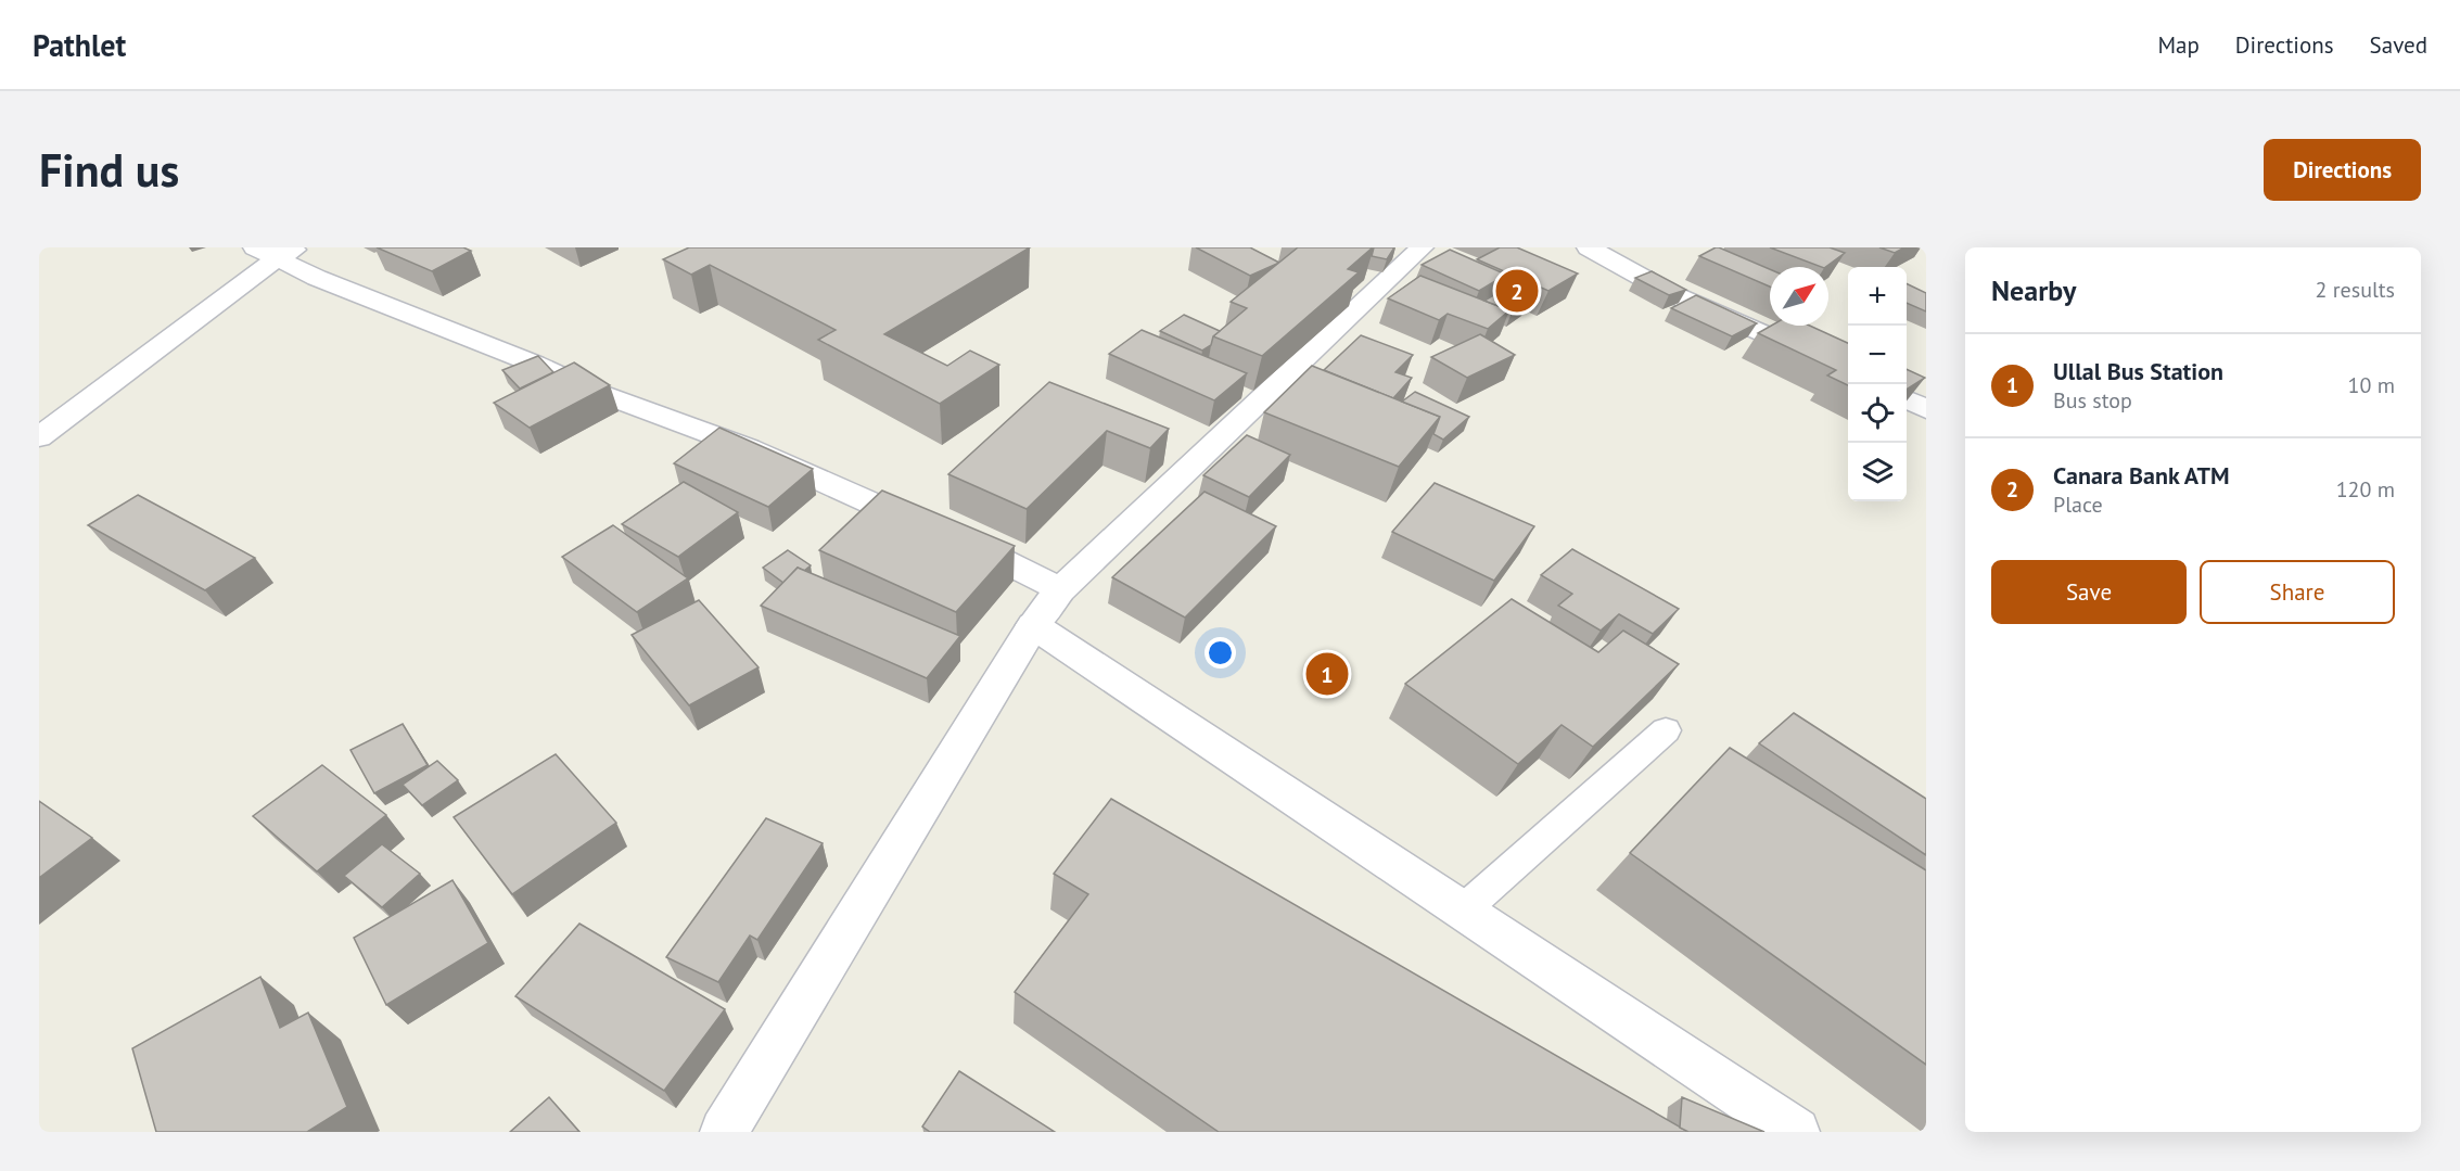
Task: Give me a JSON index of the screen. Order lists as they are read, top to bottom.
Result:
{
  "north": "top right",
  "page": {
    "header": "Pathlet",
    "nav": ["Map", "Directions", "Saved"],
    "buttons": [
      "Directions",
      ["Save", "Share"]
    ],
    "title": "Find us",
    "heading": ["Nearby", "2 results"],
    "map_buttons": ["+", "−"],
    "pins": ["2", "1"],
    "list": [
      {
        "mark": "1",
        "name": "Ullal Bus Station",
        "note": "Bus stop",
        "value": "10 m"
      },
      {
        "mark": "2",
        "name": "Canara Bank ATM",
        "note": "Place",
        "value": "120 m"
      }
    ]
  }
}
